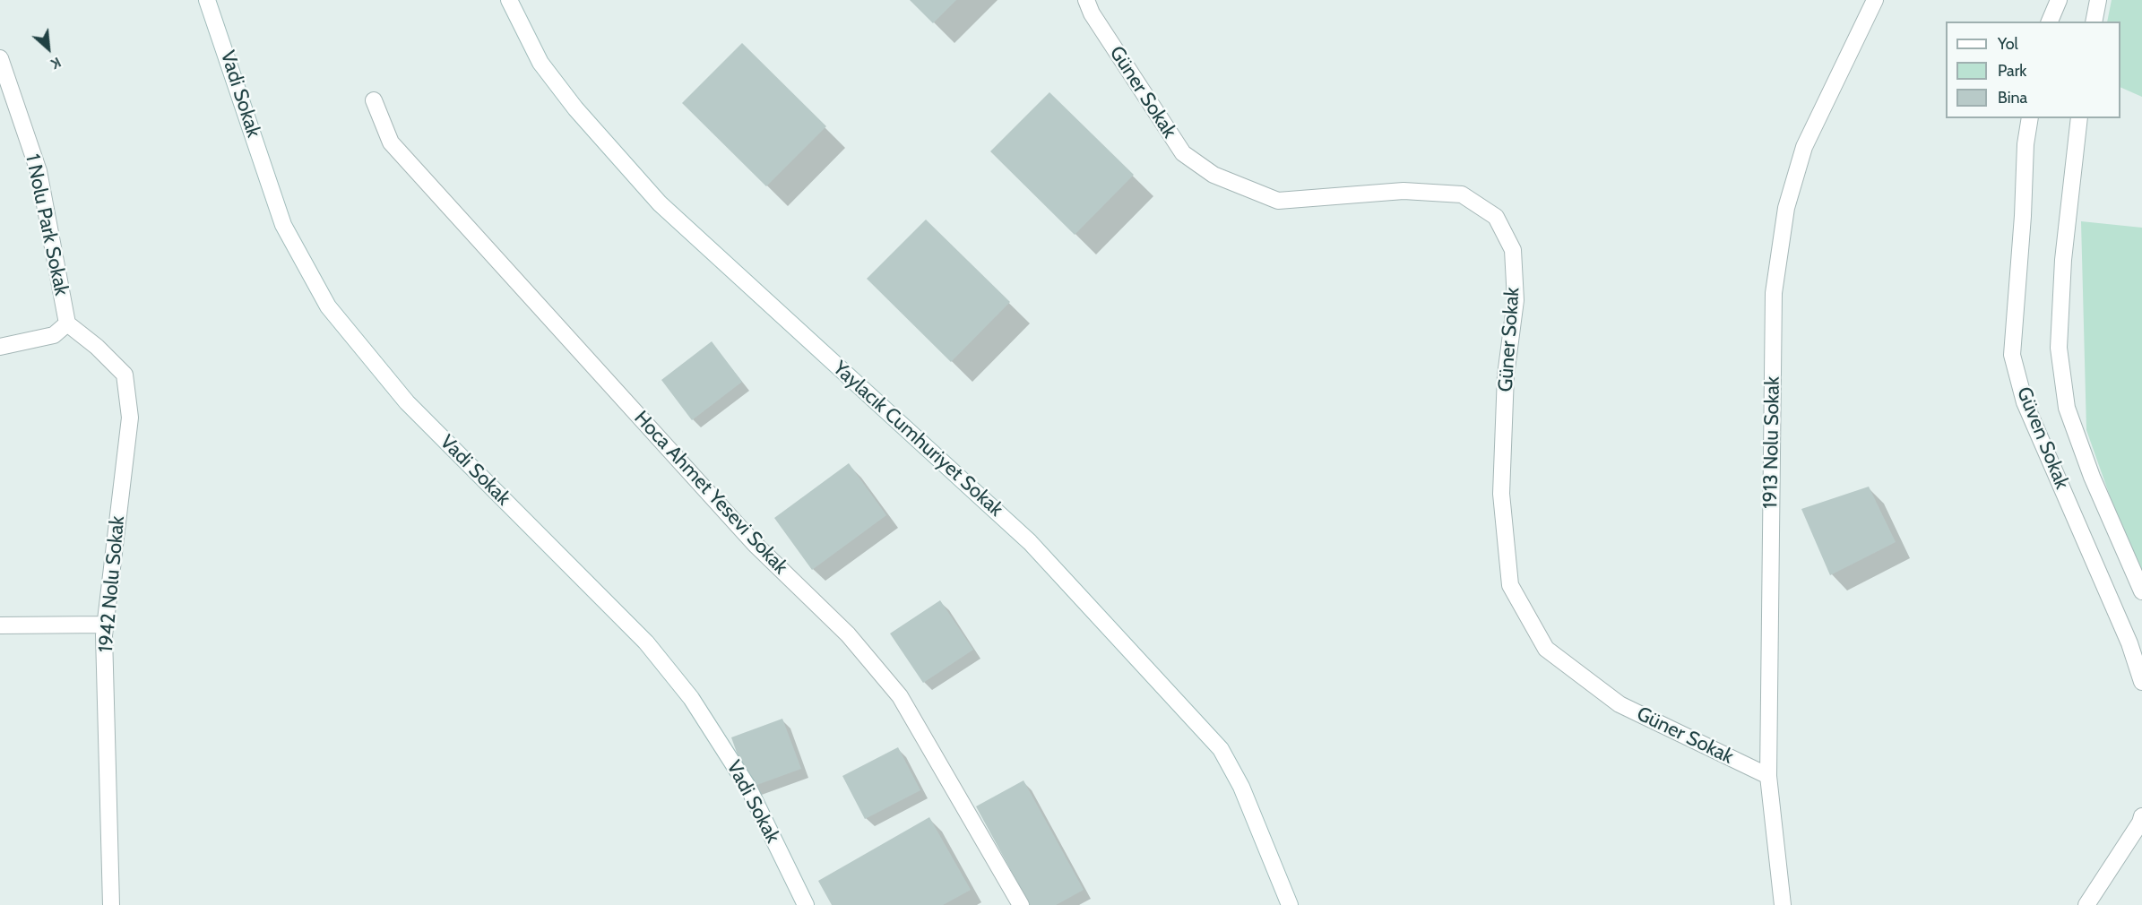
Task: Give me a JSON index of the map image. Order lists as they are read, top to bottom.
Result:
{
  "streets": {
    "street": [
      "Güner Sokak",
      "Vadi Sokak",
      "1 Nolu Park Sokak",
      "Güven Sokak",
      "Yaylacık Cumhuriyet Sokak",
      "1913 Nolu Sokak",
      "Hoca Ahmet Yesevi Sokak",
      "1942 Nolu Sokak"
    ]
  },
  "crossings": [
    ["Güner Sokak", "1913 Nolu Sokak"],
    ["1 Nolu Park Sokak", "1942 Nolu Sokak"]
  ],
  "legend": ["Yol", "Park", "Bina"],
  "north": "bottom right"
}
